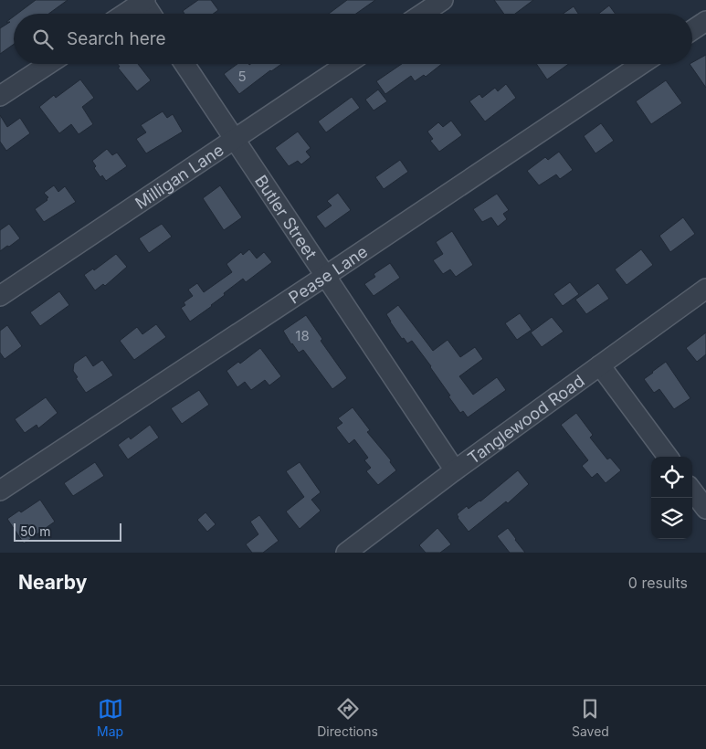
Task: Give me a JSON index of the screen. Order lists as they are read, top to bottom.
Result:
{
  "streets": {
    "street": [
      "Milligan Lane",
      "Butler Street",
      "Pease Lane",
      "Tanglewood Road"
    ]
  },
  "crossings": [
    ["Milligan Lane", "Butler Street"],
    ["Butler Street", "Pease Lane"],
    ["Butler Street", "Tanglewood Road"]
  ],
  "house_numbers": ["5", "18"],
  "scale_bar": "50 m",
  "page": {
    "search": "Search here",
    "scale": "50 m",
    "heading": ["Nearby", "0 results"],
    "nav": ["Map", "Directions", "Saved"]
  }
}
